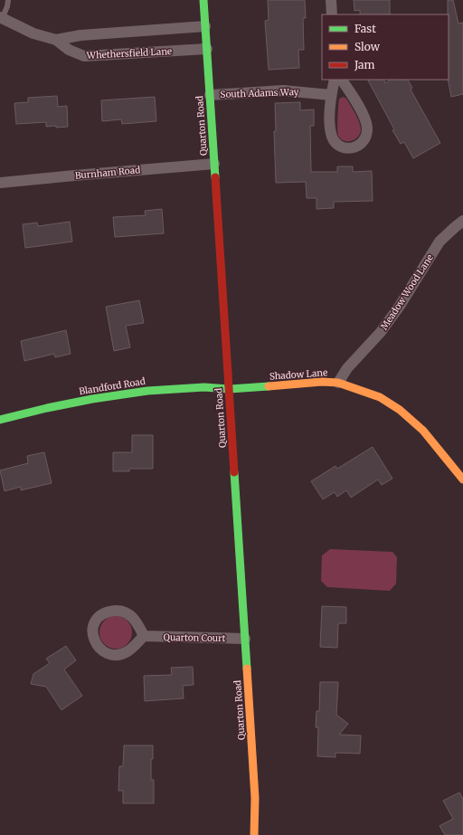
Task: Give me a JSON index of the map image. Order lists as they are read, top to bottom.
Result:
{
  "streets": {
    "street": [
      "Whethersfield Lane",
      "South Adams Way",
      "Quarton Road",
      "Burnham Road",
      "Meadow Wood Lane",
      "Shadow Lane",
      "Blandford Road",
      "Quarton Court"
    ]
  },
  "crossings": [
    ["Whethersfield Lane", "Quarton Road"],
    ["South Adams Way", "Quarton Road"],
    ["Quarton Road", "Burnham Road"],
    ["Quarton Road", "Shadow Lane"],
    ["Quarton Road", "Blandford Road"],
    ["Quarton Road", "Quarton Court"],
    ["Meadow Wood Lane", "Shadow Lane"],
    ["Shadow Lane", "Blandford Road"]
  ],
  "legend": ["Fast", "Slow", "Jam"]
}
